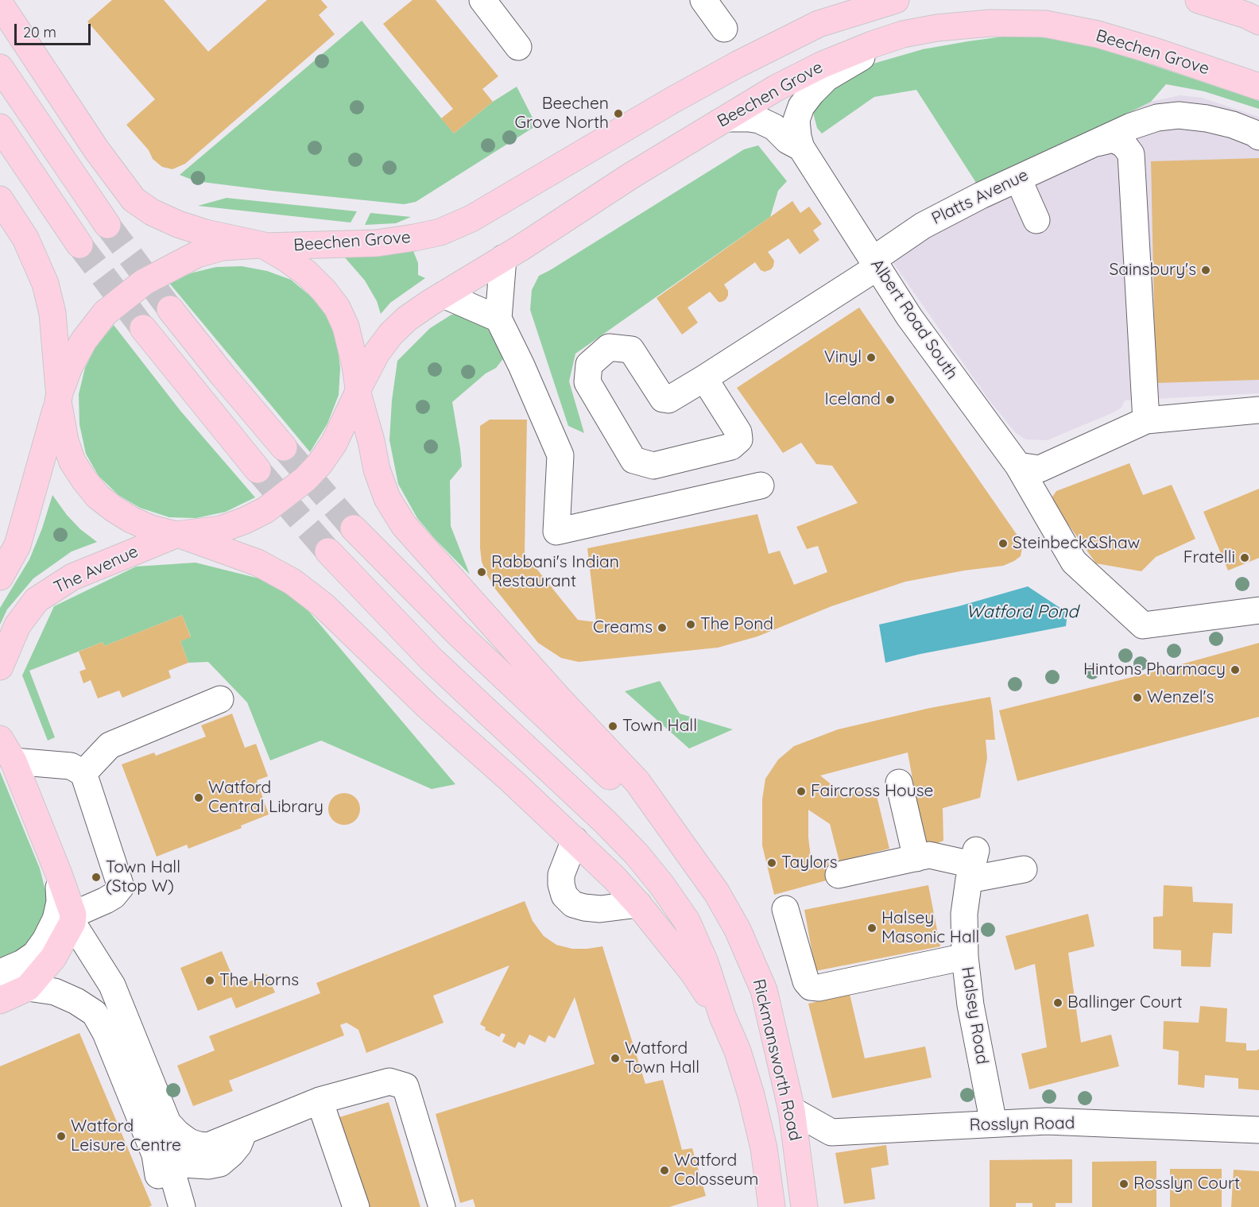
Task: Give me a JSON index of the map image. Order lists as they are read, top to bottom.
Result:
{
  "streets": {
    "main road": ["Beechen Grove", "The Avenue", "Rickmansworth Road"],
    "street": [
      "Platts Avenue",
      "Albert Road South",
      "Halsey Road",
      "Rosslyn Road"
    ]
  },
  "crossings": [
    ["Beechen Grove", "Albert Road South"],
    ["Beechen Grove", "The Avenue"],
    ["Platts Avenue", "Albert Road South"],
    ["Halsey Road", "Rosslyn Road"],
    ["Rickmansworth Road", "Rosslyn Road"]
  ],
  "water": ["Watford Pond"],
  "places": [
    "Beechen Grove North",
    "Sainsbury's",
    "Vinyl",
    "Iceland",
    "Steinbeck&Shaw",
    "Fratelli",
    "Rabbani's Indian Restaurant",
    "The Pond",
    "Creams",
    "Hintons Pharmacy",
    "Wenzel's",
    "Town Hall",
    "Faircross House",
    "Watford Central Library",
    "Taylors",
    "Town Hall (Stop W)",
    "Halsey Masonic Hall",
    "The Horns",
    "Ballinger Court",
    "Watford Town Hall",
    "Watford Leisure Centre",
    "Watford Colosseum",
    "Rosslyn Court"
  ],
  "scale_bar": "20 m"
}
